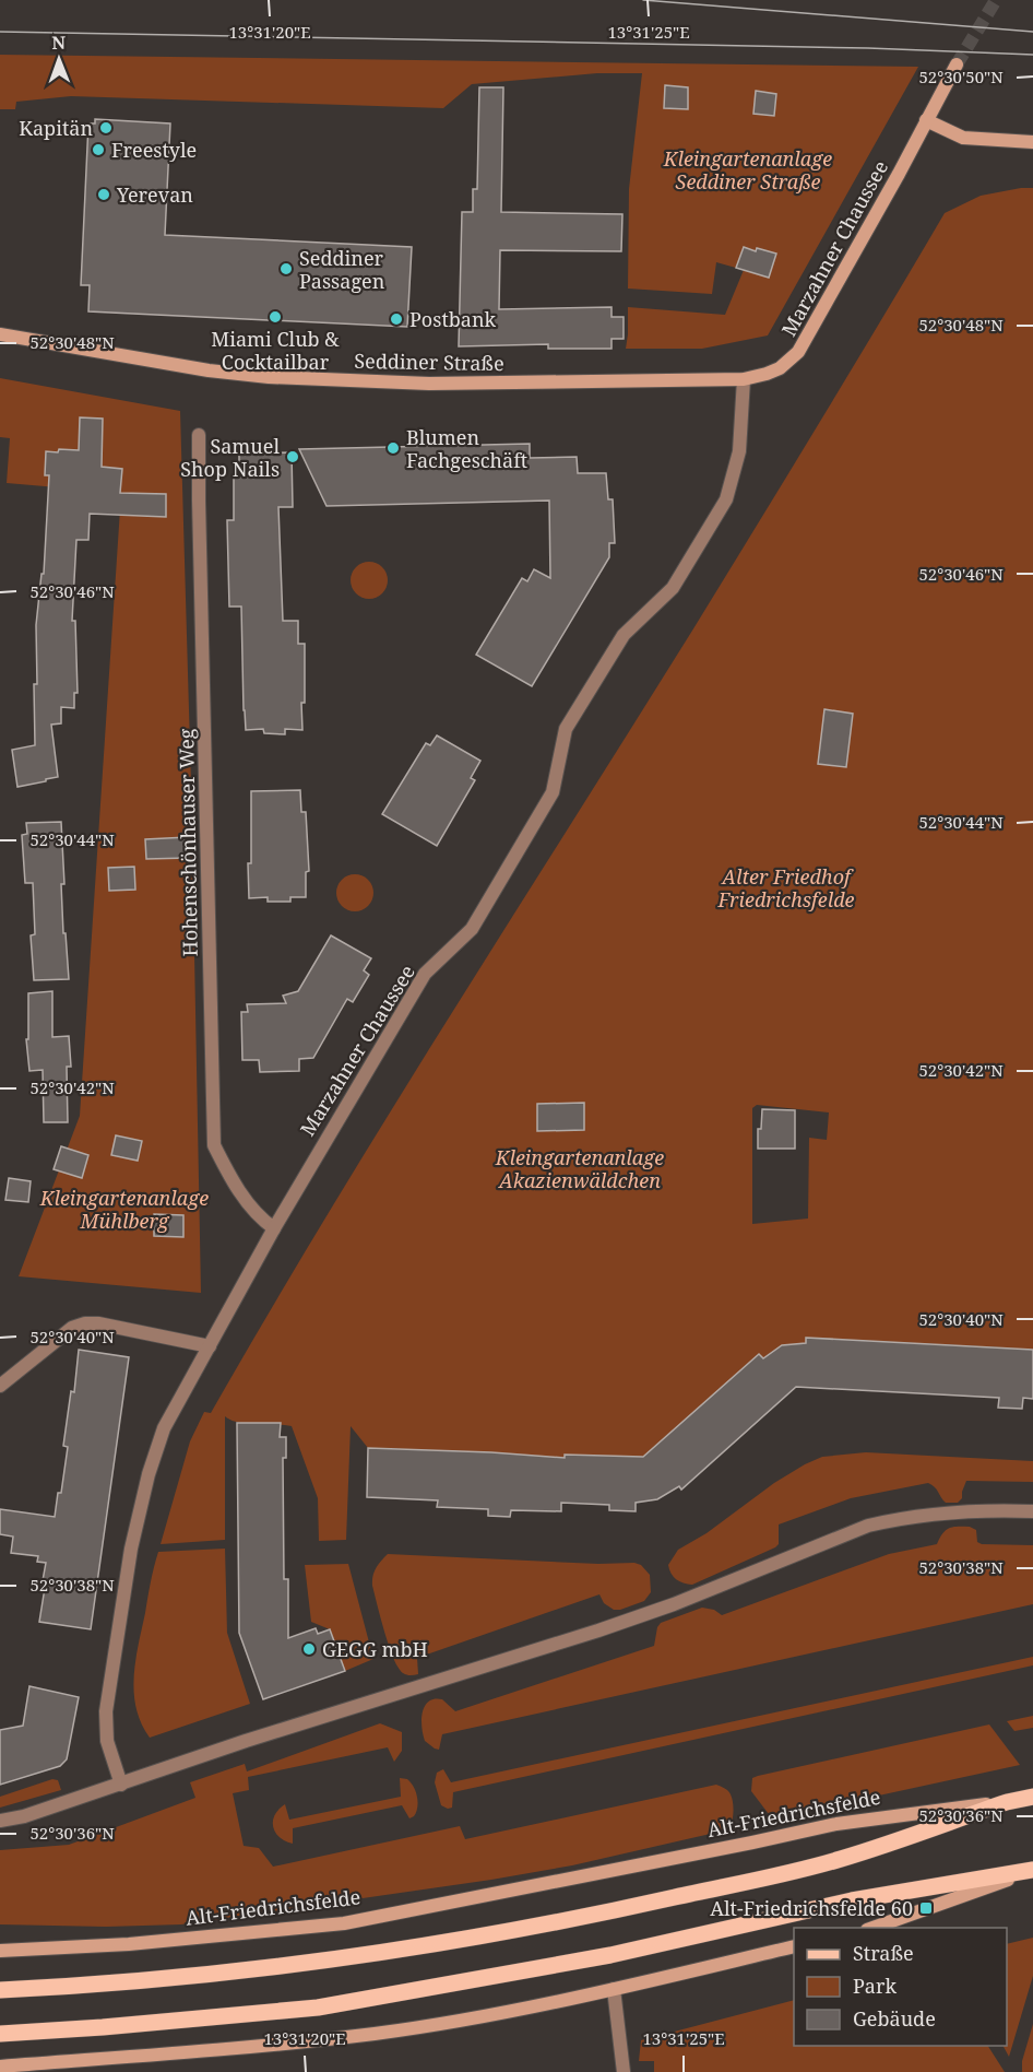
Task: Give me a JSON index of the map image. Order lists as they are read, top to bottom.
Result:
{
  "streets": {
    "main road": ["Marzahner Chaussee", "Seddiner Straße", "Alt-Friedrichsfelde"],
    "street": ["Hohenschönhauser Weg"]
  },
  "crossings": [
    ["Marzahner Chaussee", "Seddiner Straße"],
    ["Marzahner Chaussee", "Hohenschönhauser Weg"]
  ],
  "parks": [
    "Kleingartenanlage Seddiner Straße",
    "Alter Friedhof Friedrichsfelde",
    "Kleingartenanlage Akazienwäldchen",
    "Kleingartenanlage Mühlberg"
  ],
  "places": {
    "other": [
      "Kapitän",
      "Freestyle",
      "Yerevan",
      "Seddiner Passagen",
      "Miami Club & Cocktailbar",
      "Postbank",
      "Blumen Fachgeschäft",
      "Samuel Shop Nails",
      "GEGG mbH"
    ],
    "transit": ["Alt-Friedrichsfelde 60"]
  },
  "legend": ["Straße", "Park", "Gebäude"],
  "north": "top",
  "coordinates": [
    "13°31'20\"E",
    "13°31'25\"E",
    "52°30'50\"N",
    "52°30'48\"N",
    "52°30'46\"N",
    "52°30'44\"N",
    "52°30'42\"N",
    "52°30'40\"N",
    "52°30'38\"N",
    "52°30'36\"N"
  ]
}
